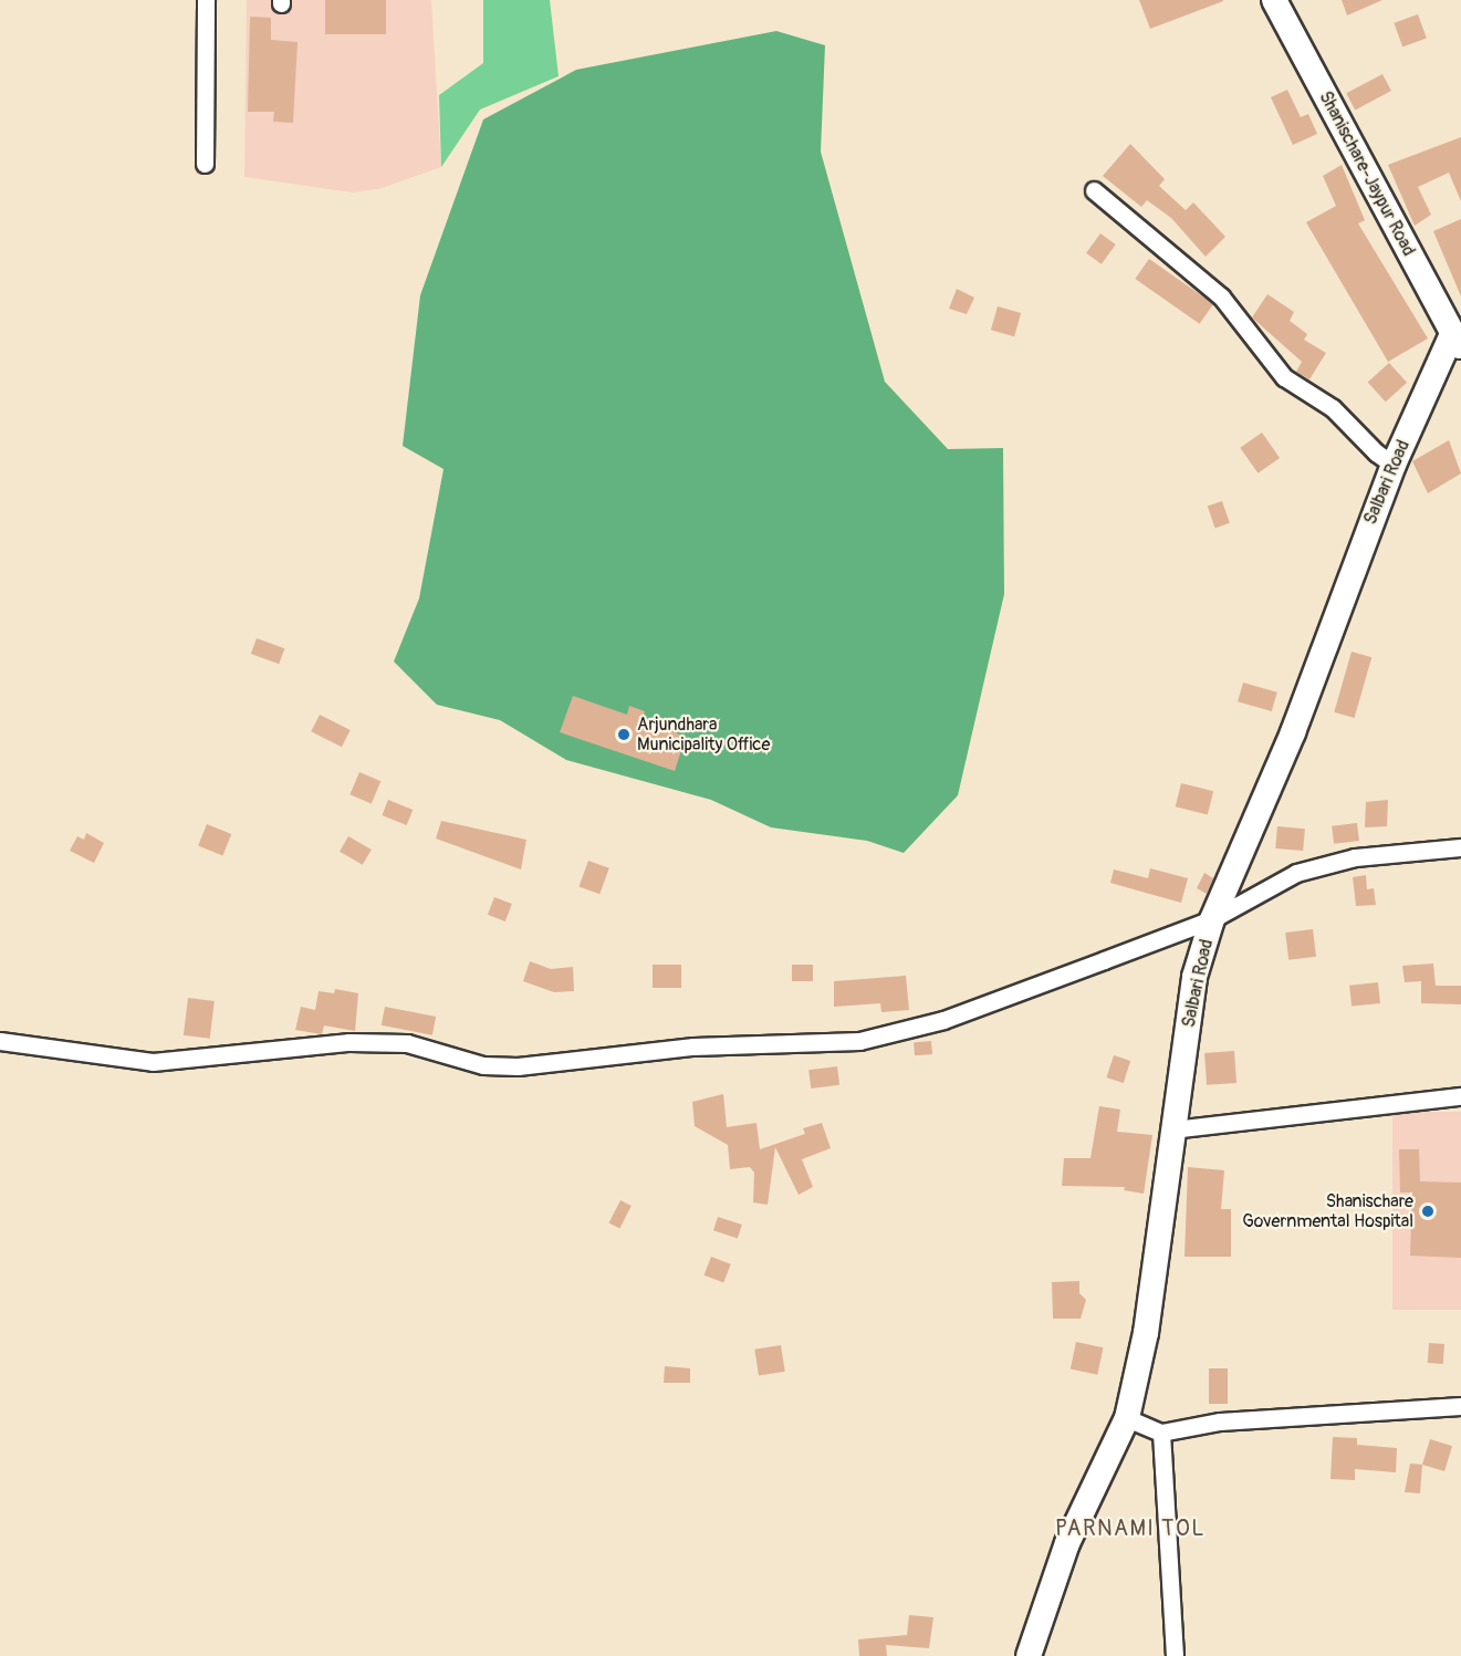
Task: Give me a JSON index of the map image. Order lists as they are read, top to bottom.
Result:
{
  "streets": {
    "street": ["Shanischare-Jaypur Road", "Salbari Road"]
  },
  "crossings": [
    ["Shanischare-Jaypur Road", "Salbari Road"]
  ],
  "districts": ["PARNAMI TOL"],
  "places": ["Arjundhara Municipality Office", "Shanischare Governmental Hospital"]
}
